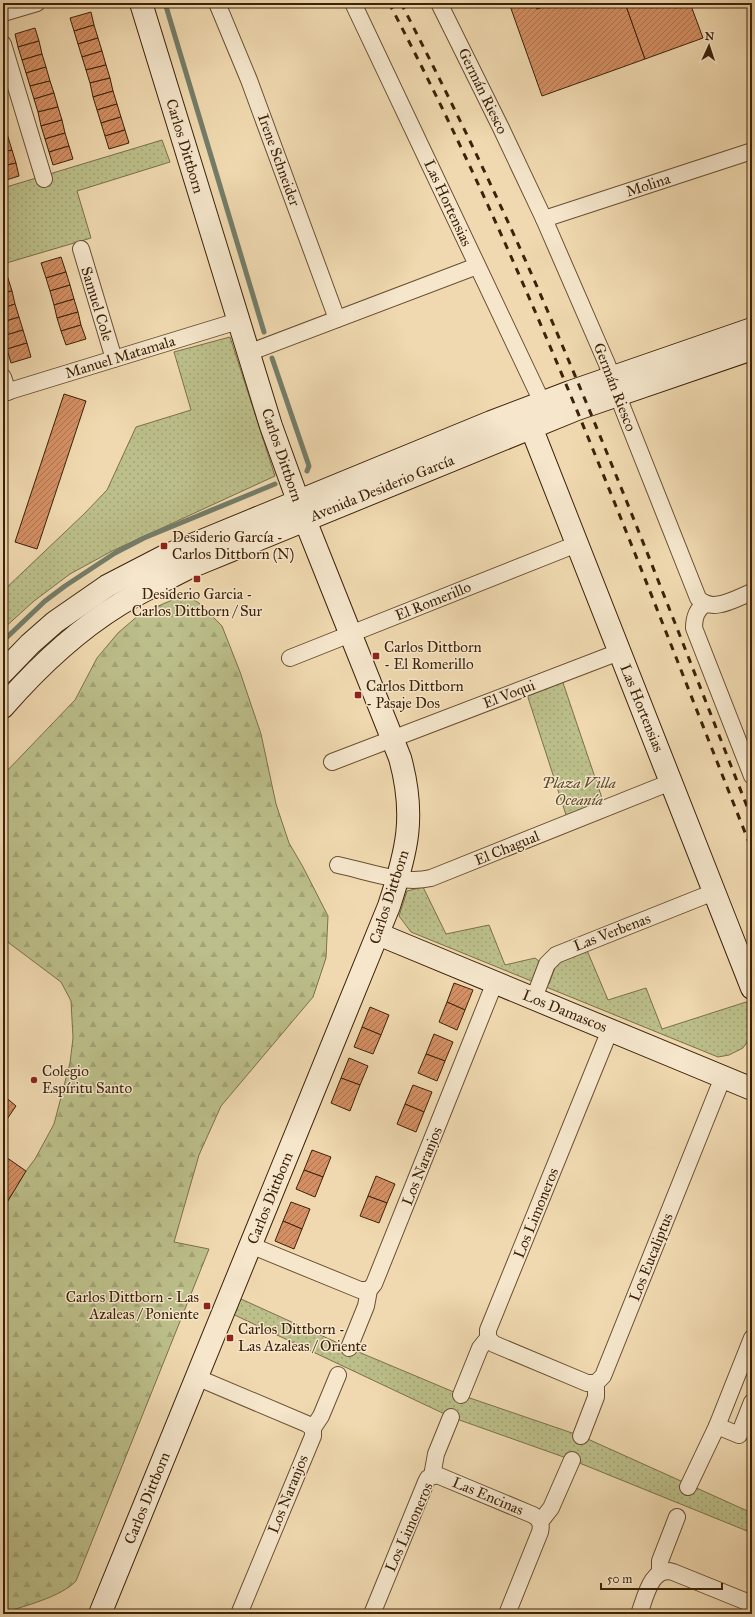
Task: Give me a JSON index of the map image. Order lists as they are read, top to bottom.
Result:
{
  "streets": {
    "street": [
      "Germán Riesco",
      "Carlos Dittborn",
      "Irene Schneider",
      "Molina",
      "Las Hortensias",
      "Samuel Cole",
      "Manuel Matamala",
      "Avenida Desiderio García",
      "El Romerillo",
      "El Voqui",
      "El Chagual",
      "Las Verbenas",
      "Los Damascos",
      "Los Naranjos",
      "Los Limoneros",
      "Los Eucaliptus",
      "Las Encinas"
    ]
  },
  "crossings": [
    ["Germán Riesco", "Molina"],
    ["Germán Riesco", "Avenida Desiderio García"],
    ["Carlos Dittborn", "Manuel Matamala"],
    ["Carlos Dittborn", "Avenida Desiderio García"],
    ["Carlos Dittborn", "El Romerillo"],
    ["Carlos Dittborn", "El Voqui"],
    ["Carlos Dittborn", "El Chagual"],
    ["Carlos Dittborn", "Los Damascos"],
    ["Las Hortensias", "Avenida Desiderio García"],
    ["Las Hortensias", "El Romerillo"],
    ["Las Hortensias", "El Voqui"],
    ["Las Hortensias", "El Chagual"],
    ["Las Hortensias", "Las Verbenas"],
    ["Samuel Cole", "Manuel Matamala"],
    ["Las Verbenas", "Los Damascos"],
    ["Los Damascos", "Los Naranjos"],
    ["Los Damascos", "Los Limoneros"],
    ["Los Damascos", "Los Eucaliptus"],
    ["Los Limoneros", "Las Encinas"]
  ],
  "parks": ["Plaza Villa Oceanía"],
  "places": {
    "transit": [
      "Desiderio García - Carlos Dittborn (N)",
      "Desiderio Garcia - Carlos Dittborn / Sur",
      "Carlos Dittborn - El Romerillo",
      "Carlos Dittborn - Pasaje Dos",
      "Carlos Dittborn - Las Azaleas / Poniente",
      "Carlos Dittborn - Las Azaleas / Oriente"
    ],
    "other": ["Colegio Espíritu Santo"]
  },
  "scale_bar": "50 m",
  "north": "top"
}
